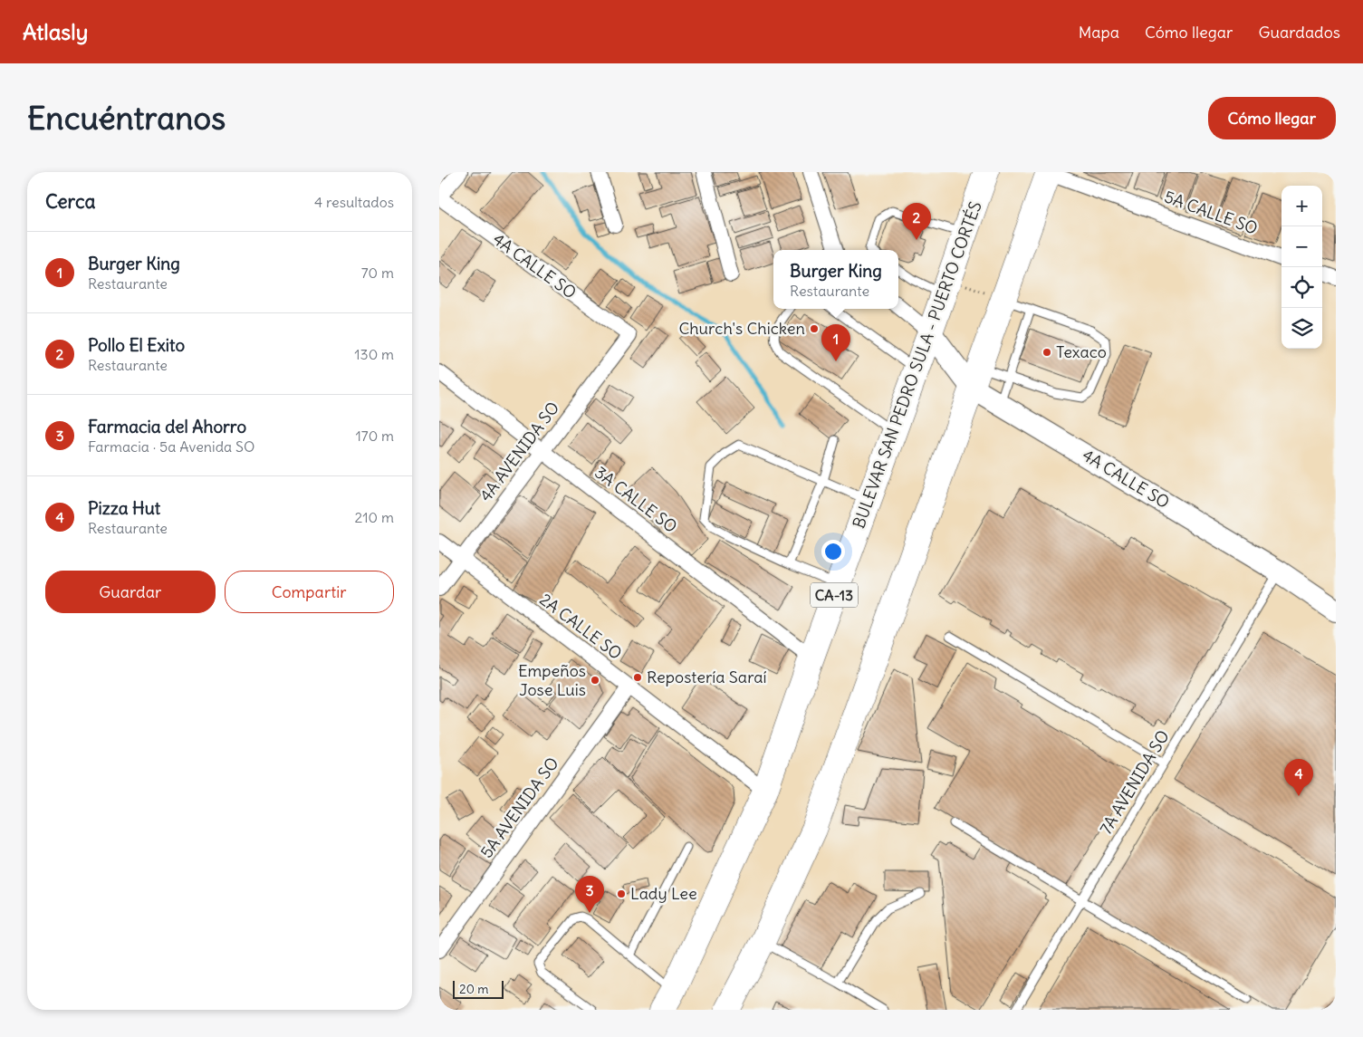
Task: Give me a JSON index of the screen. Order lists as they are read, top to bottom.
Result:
{
  "streets": {
    "highway": ["BULEVAR SAN PEDRO SULA - PUERTO CORTÉS", "CA-13"],
    "street": [
      "5A CALLE SO",
      "4A CALLE SO",
      "4A AVENIDA SO",
      "3A CALLE SO",
      "2A CALLE SO",
      "5A AVENIDA SO"
    ],
    "lane": ["7A AVENIDA SO"]
  },
  "crossings": [
    ["4A CALLE SO", "BULEVAR SAN PEDRO SULA - PUERTO CORTÉS"],
    ["4A CALLE SO", "4A AVENIDA SO"],
    ["4A CALLE SO", "7A AVENIDA SO"],
    ["BULEVAR SAN PEDRO SULA - PUERTO CORTÉS", "3A CALLE SO"],
    ["BULEVAR SAN PEDRO SULA - PUERTO CORTÉS", "2A CALLE SO"],
    ["4A AVENIDA SO", "3A CALLE SO"],
    ["4A AVENIDA SO", "2A CALLE SO"],
    ["2A CALLE SO", "5A AVENIDA SO"]
  ],
  "places": [
    "Church's Chicken",
    "Texaco",
    "Repostería Saraí",
    "Empeños Jose Luis",
    "Lady Lee"
  ],
  "scale_bar": "20 m",
  "page": {
    "header": "Atlasly",
    "nav": ["Mapa", "Cómo llegar", "Guardados"],
    "buttons": [
      "Cómo llegar",
      ["Guardar", "Compartir"]
    ],
    "title": "Encuéntranos",
    "heading": ["Cerca", "4 resultados"],
    "map_buttons": ["+", "−"],
    "pins": [
      "2",
      "1",
      "4",
      "3"
    ],
    "list": [
      {
        "mark": "1",
        "name": "Burger King",
        "note": "Restaurante",
        "value": "70 m"
      },
      {
        "mark": "2",
        "name": "Pollo El Exito",
        "note": "Restaurante",
        "value": "130 m"
      },
      {
        "mark": "3",
        "name": "Farmacia del Ahorro",
        "note": "Farmacia · 5a Avenida SO",
        "value": "170 m"
      },
      {
        "mark": "4",
        "name": "Pizza Hut",
        "note": "Restaurante",
        "value": "210 m"
      }
    ],
    "popup": ["Burger King", "Restaurante"],
    "scale": "20 m"
  }
}
